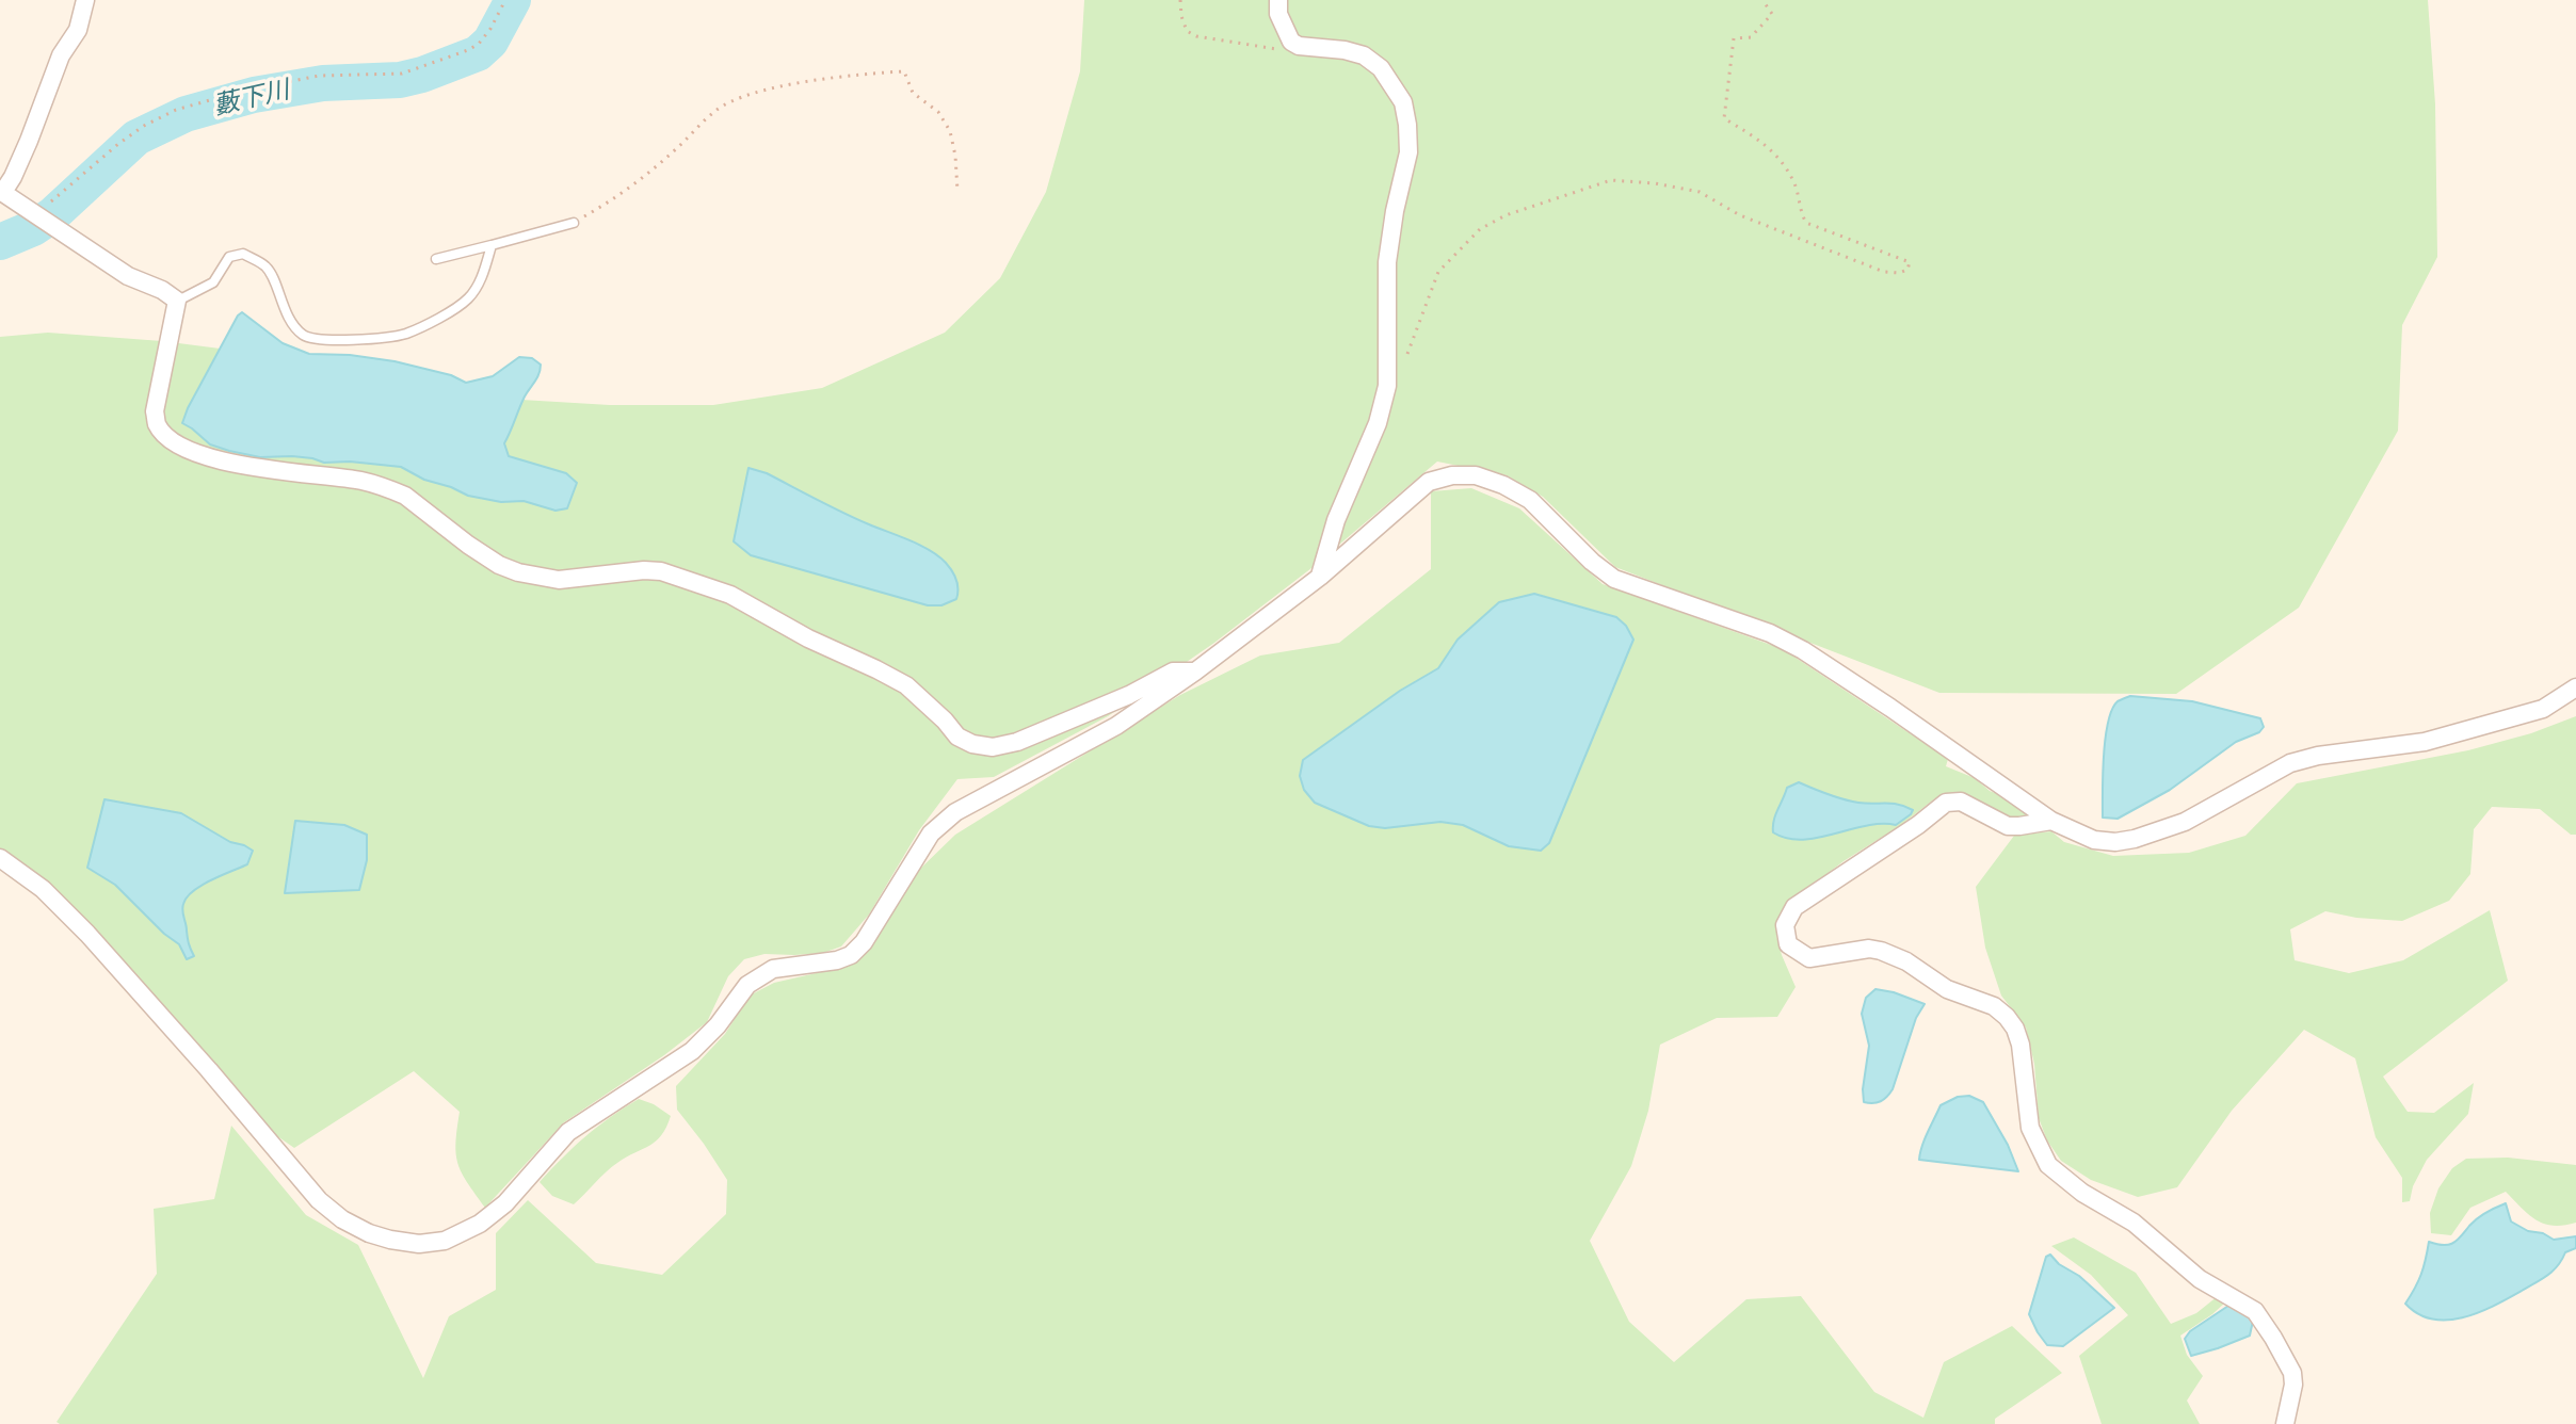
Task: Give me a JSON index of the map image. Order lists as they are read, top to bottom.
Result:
{
  "water": ["藪下川"]
}
